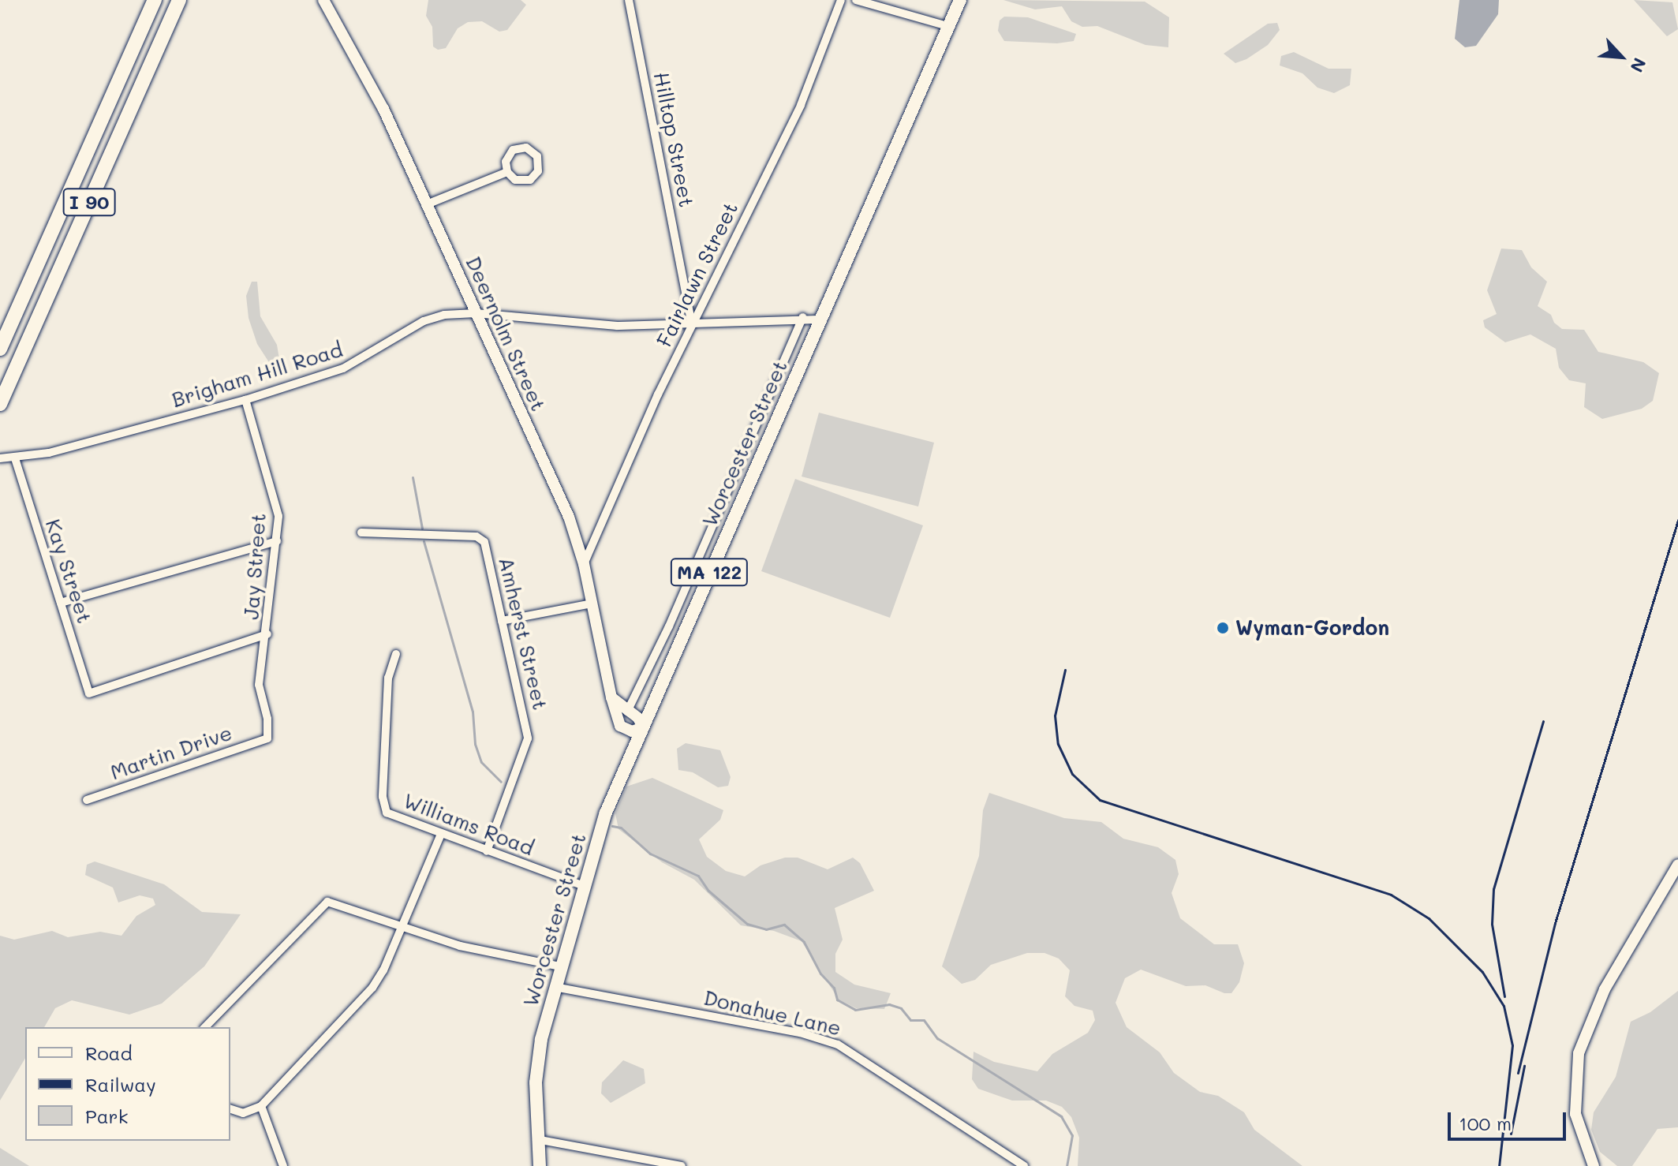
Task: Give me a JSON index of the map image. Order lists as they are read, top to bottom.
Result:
{
  "streets": {
    "highway": ["I 90"],
    "main road": ["Worcester Street", "MA 122"],
    "street": [
      "Hilltop Street",
      "Fairlawn Street",
      "Deernolm Street",
      "Brigham Hill Road",
      "Jay Street",
      "Kay Street",
      "Amherst Street",
      "Martin Drive",
      "Williams Road",
      "Donahue Lane"
    ]
  },
  "crossings": [
    ["Hilltop Street", "Fairlawn Street"],
    ["Hilltop Street", "Brigham Hill Road"],
    ["Fairlawn Street", "Deernolm Street"],
    ["Fairlawn Street", "Brigham Hill Road"],
    ["Deernolm Street", "Brigham Hill Road"],
    ["Deernolm Street", "Worcester Street"],
    ["Brigham Hill Road", "Worcester Street"],
    ["Brigham Hill Road", "Jay Street"],
    ["Brigham Hill Road", "Kay Street"],
    ["Worcester Street", "Williams Road"],
    ["Worcester Street", "Donahue Lane"],
    ["Jay Street", "Kay Street"],
    ["Jay Street", "Martin Drive"],
    ["Amherst Street", "Williams Road"]
  ],
  "places": ["Wyman-Gordon"],
  "legend": ["Road", "Railway", "Park"],
  "scale_bar": "100 m",
  "north": "bottom right"
}
